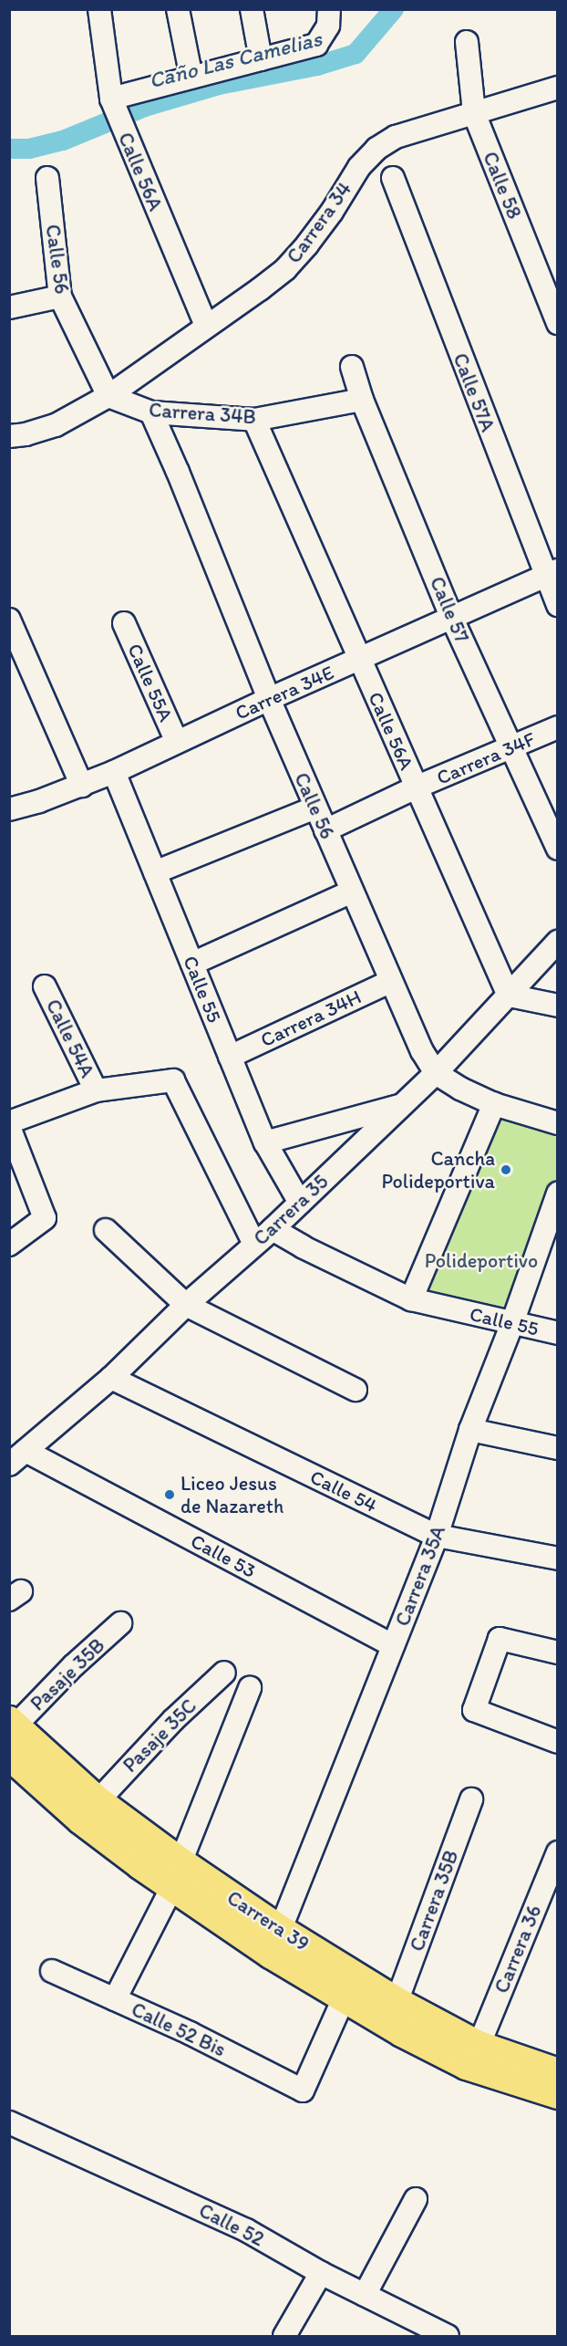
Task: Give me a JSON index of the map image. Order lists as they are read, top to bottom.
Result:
{
  "streets": {
    "main road": ["Carrera 39"],
    "street": [
      "Calle 56A",
      "Calle 58",
      "Carrera 34",
      "Calle 56",
      "Calle 57A",
      "Carrera 34B",
      "Calle 57",
      "Calle 55A",
      "Carrera 34E",
      "Carrera 34F",
      "Calle 55",
      "Carrera 34H",
      "Calle 54A",
      "Carrera 35",
      "Calle 54",
      "Calle 53",
      "Carrera 35A",
      "Pasaje 35B",
      "Pasaje 35C",
      "Carrera 35B",
      "Carrera 36",
      "Calle 52 Bis",
      "Calle 52"
    ]
  },
  "crossings": [
    ["Calle 56A", "Carrera 34"],
    ["Calle 56A", "Carrera 34B"],
    ["Calle 56A", "Carrera 34E"],
    ["Calle 56A", "Carrera 34F"],
    ["Calle 56A", "Carrera 35"],
    ["Calle 58", "Carrera 34"],
    ["Carrera 34", "Calle 56"],
    ["Carrera 34", "Carrera 34B"],
    ["Calle 56", "Carrera 34B"],
    ["Calle 56", "Carrera 34E"],
    ["Calle 56", "Carrera 34F"],
    ["Calle 56", "Carrera 34H"],
    ["Calle 56", "Carrera 35"],
    ["Calle 57A", "Carrera 34E"],
    ["Carrera 34B", "Calle 57"],
    ["Calle 57", "Carrera 34E"],
    ["Calle 57", "Carrera 34F"],
    ["Calle 55A", "Carrera 34E"],
    ["Carrera 34E", "Calle 55"],
    ["Calle 55", "Carrera 34H"],
    ["Calle 55", "Carrera 35"],
    ["Calle 55", "Carrera 35A"],
    ["Carrera 35", "Calle 54"],
    ["Carrera 35", "Calle 53"],
    ["Calle 54", "Carrera 35A"],
    ["Calle 53", "Carrera 35A"],
    ["Carrera 35A", "Carrera 39"],
    ["Pasaje 35B", "Carrera 39"],
    ["Pasaje 35C", "Carrera 39"],
    ["Carrera 35B", "Carrera 39"],
    ["Carrera 39", "Carrera 36"],
    ["Carrera 39", "Calle 52 Bis"]
  ],
  "water": ["Caño Las Camelias"],
  "parks": ["Polideportivo"],
  "places": ["Cancha Polideportiva", "Liceo Jesus de Nazareth"]
}
